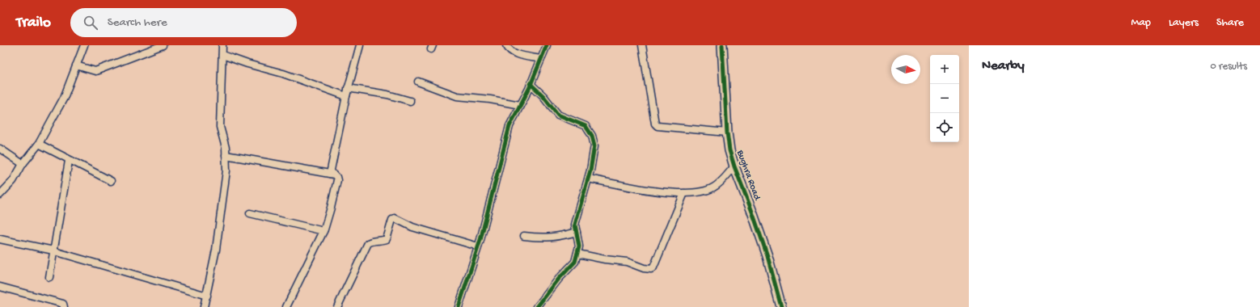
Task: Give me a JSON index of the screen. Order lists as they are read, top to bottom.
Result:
{
  "streets": {
    "street": ["Bughra Road"]
  },
  "north": "right",
  "page": {
    "header": "Trailo",
    "search": "Search here",
    "nav": ["Map", "Layers", "Share"],
    "heading": ["Nearby", "0 results"],
    "map_buttons": ["+", "−"]
  }
}
